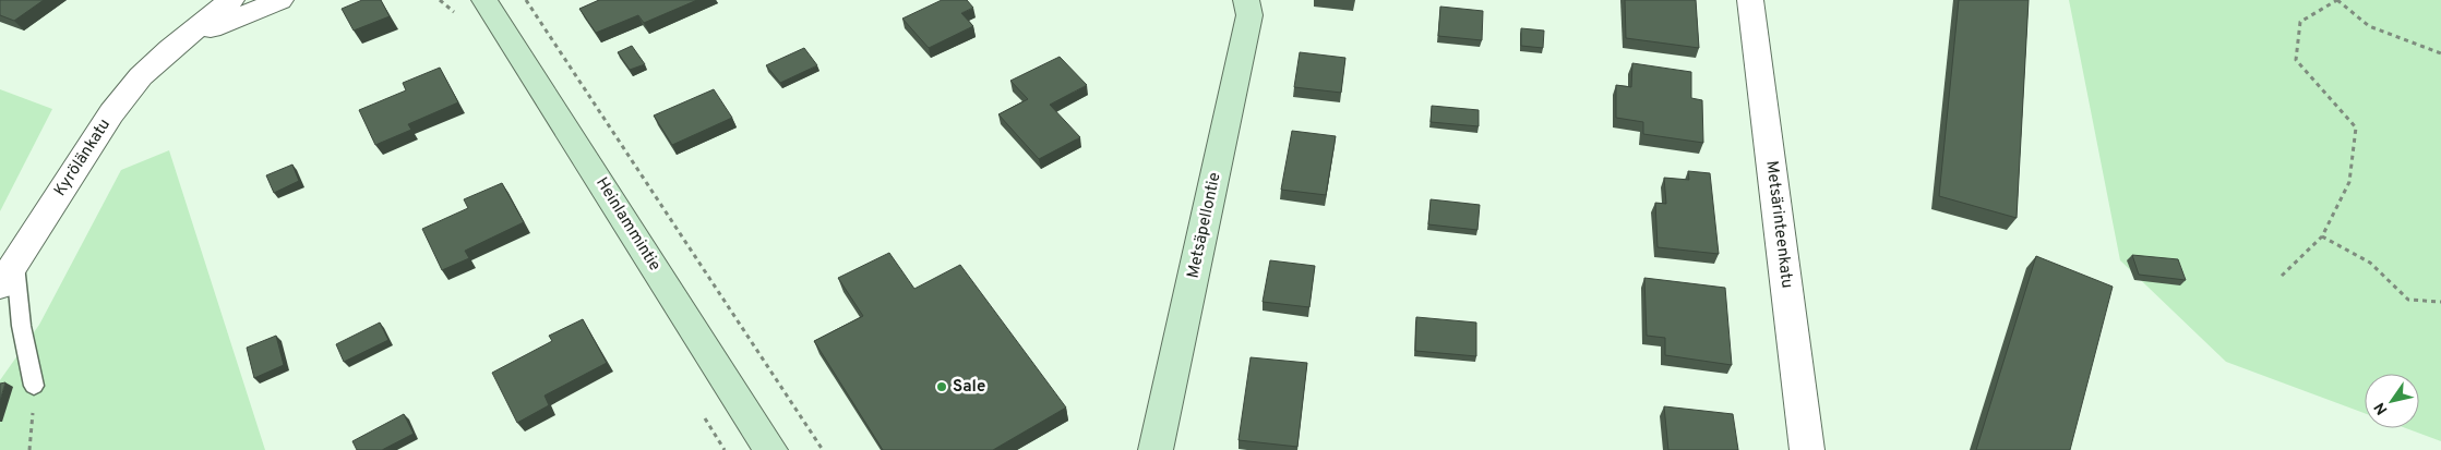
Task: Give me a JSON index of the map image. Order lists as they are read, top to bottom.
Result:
{
  "streets": {
    "street": [
      "Kyrölänkatu",
      "Heinlammintie",
      "Metsärinteenkatu",
      "Metsäpellontie"
    ]
  },
  "places": ["Sale"],
  "north": "bottom left"
}
